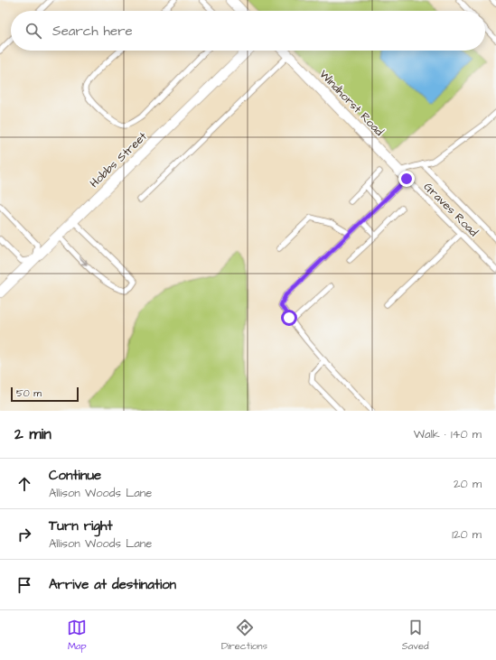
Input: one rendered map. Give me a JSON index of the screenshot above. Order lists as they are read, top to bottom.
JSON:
{
  "streets": {
    "street": ["Windhorst Road", "Hobbs Street"],
    "lane": ["Graves Road"]
  },
  "crossings": [
    ["Windhorst Road", "Graves Road"]
  ],
  "scale_bar": "50 m",
  "page": {
    "search": "Search here",
    "scale": "50 m",
    "heading": ["2 min", "Walk · 140 m"],
    "list": [
      ["Continue", "Allison Woods Lane", "20 m"],
      ["Turn right", "Allison Woods Lane", "120 m"],
      "Arrive at destination"
    ],
    "nav": ["Map", "Directions", "Saved"]
  }
}
